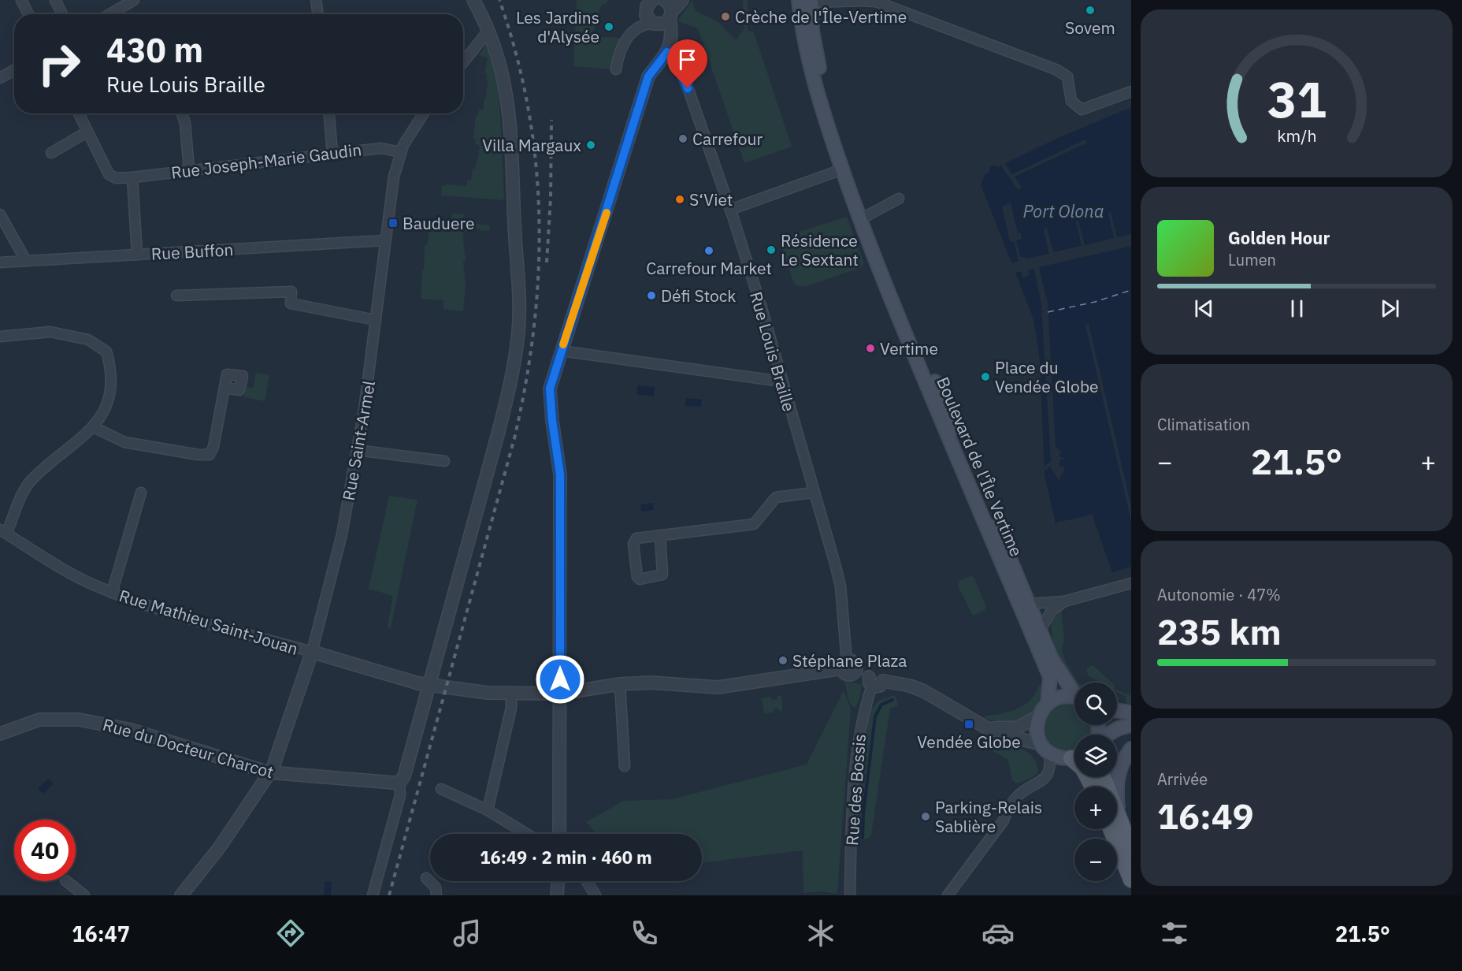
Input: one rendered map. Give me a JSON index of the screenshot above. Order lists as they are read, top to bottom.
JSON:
{
  "streets": {
    "main road": ["Boulevard de l'Île Vertime"],
    "street": [
      "Rue Joseph-Marie Gaudin",
      "Rue Buffon",
      "Rue Louis Braille",
      "Rue Saint-Armel",
      "Rue Mathieu Saint-Jouan",
      "Rue du Docteur Charcot",
      "Rue des Bossis"
    ]
  },
  "crossings": [
    ["Rue Joseph-Marie Gaudin", "Rue Saint-Armel"],
    ["Rue Buffon", "Rue Saint-Armel"],
    ["Rue Saint-Armel", "Rue Mathieu Saint-Jouan"],
    ["Rue Saint-Armel", "Rue du Docteur Charcot"]
  ],
  "water": ["Port Olona"],
  "places": {
    "other": [
      "Sovem",
      "Crèche de l'Île-Vertime",
      "Les Jardins d'Alysée",
      "Carrefour",
      "Villa Margaux",
      "S‘Viet",
      "Résidence Le Sextant",
      "Carrefour Market",
      "Défi Stock",
      "Vertime",
      "Place du Vendée Globe",
      "Stéphane Plaza",
      "Parking-Relais Sablière"
    ],
    "transit": ["Bauduere", "Vendée Globe"]
  },
  "page": {
    "turn": ["430 m", "Rue Louis Braille"],
    "song": ["Golden Hour", "Lumen"],
    "tile": [
      "Climatisation",
      ["Autonomie · 47%", "235 km"],
      ["Arrivée", "16:49"]
    ],
    "heat": ["−", "21.5°", "+"],
    "map_buttons": ["+", "−"],
    "limit": "40",
    "trip": "16:49 · 2 min · 460 m",
    "tabs": ["16:47", "21.5°"],
    "gauge": ["31", "km/h"]
  }
}
